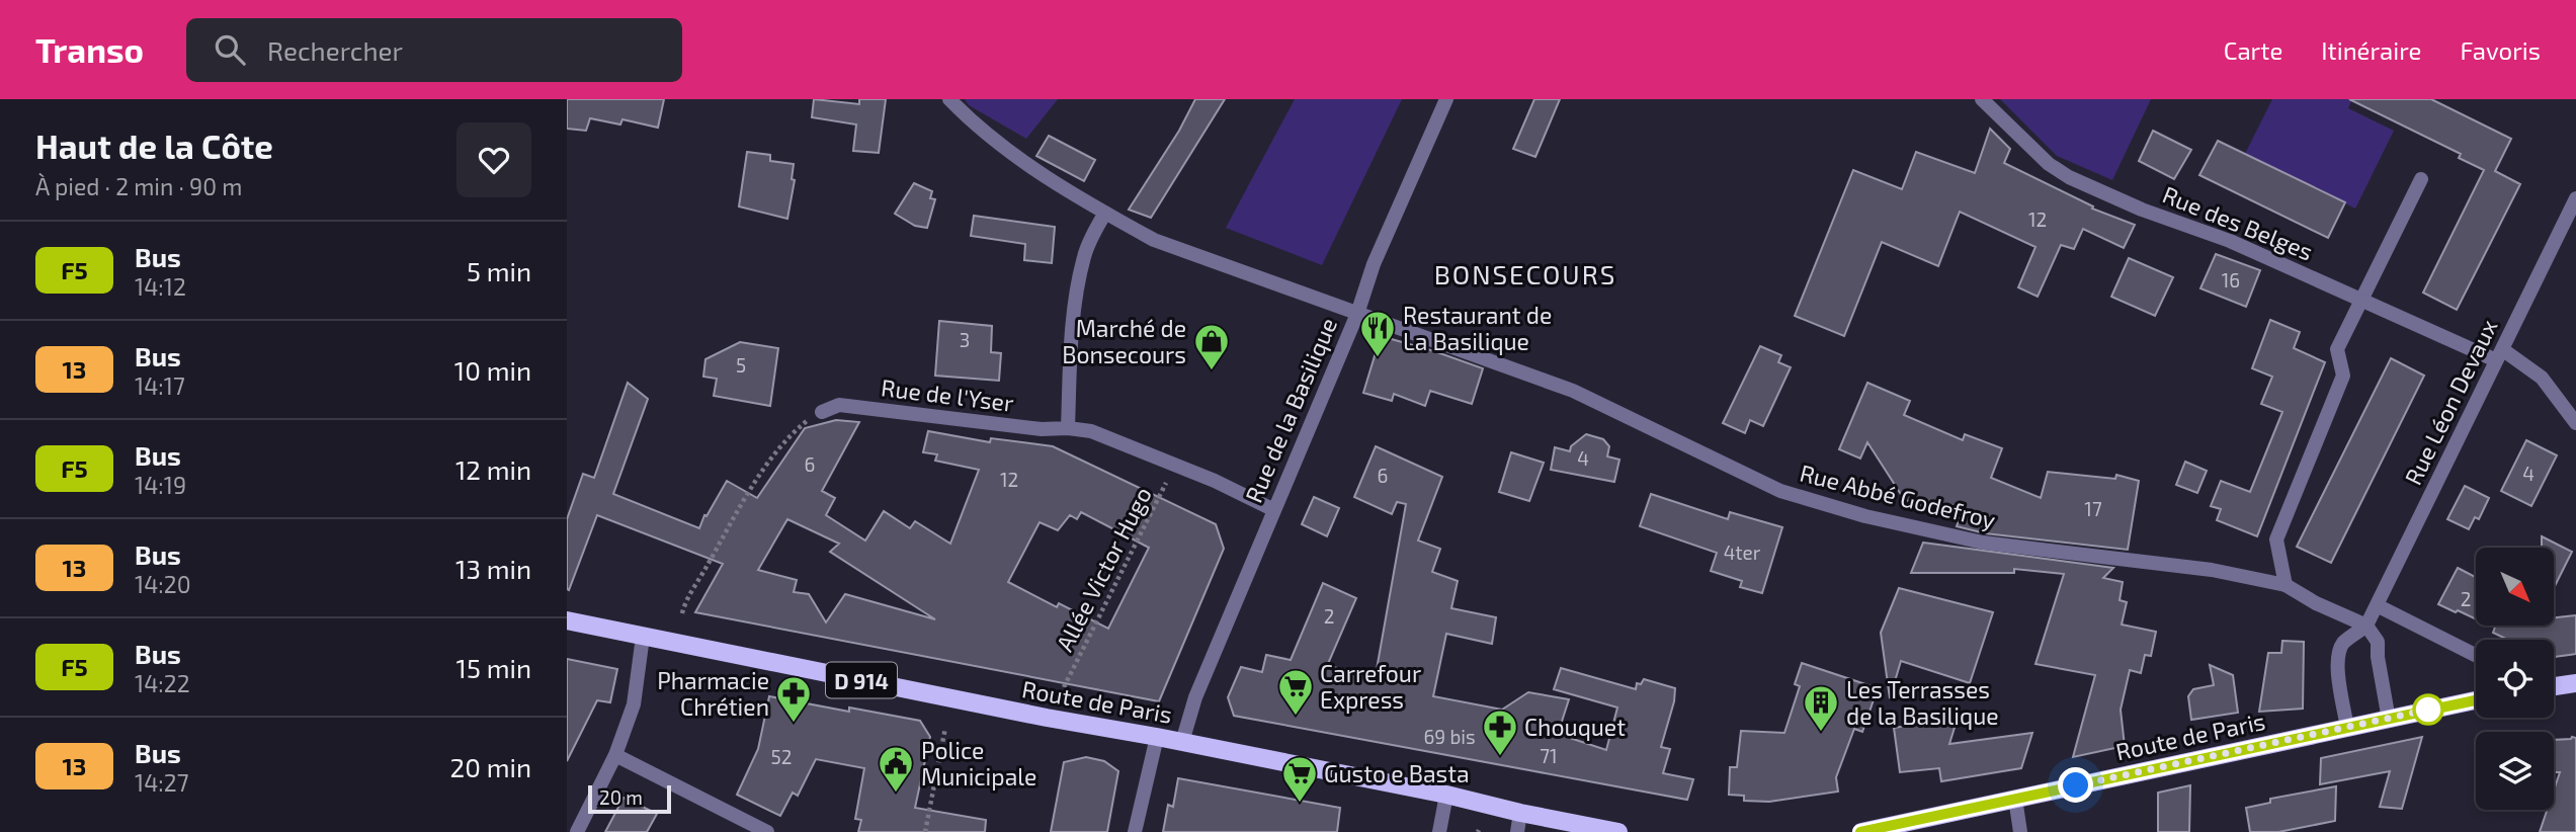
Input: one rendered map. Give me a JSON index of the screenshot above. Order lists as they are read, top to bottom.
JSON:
{
  "streets": {
    "main road": ["D 914", "Route de Paris"],
    "street": [
      "Rue des Belges",
      "Rue de l'Yser",
      "Rue Léon Devaux",
      "Rue de la Basilique",
      "Rue Abbé Godefroy"
    ],
    "path": ["Allée Victor Hugo"]
  },
  "crossings": [
    ["Rue des Belges", "Rue Léon Devaux"],
    ["Rue de l'Yser", "Rue de la Basilique"],
    ["Rue de l'Yser", "Allée Victor Hugo"],
    ["Rue Léon Devaux", "Rue Abbé Godefroy"],
    ["Rue Léon Devaux", "Route de Paris"],
    ["Rue de la Basilique", "Rue Abbé Godefroy"],
    ["Rue de la Basilique", "Route de Paris"]
  ],
  "districts": ["BONSECOURS"],
  "places": {
    "restaurant": ["Restaurant de La Basilique"],
    "shop": ["Marché de Bonsecours"],
    "supermarket": ["Carrefour Express", "Gusto e Basta"],
    "pharmacy": ["Pharmacie Chrétien", "Chouquet"],
    "building": ["Les Terrasses de la Basilique"],
    "public building": ["Police Municipale"]
  },
  "lines": ["bus line F5"],
  "house_numbers": [
    "12",
    "16",
    "3",
    "5",
    "4",
    "6",
    "4",
    "6",
    "12",
    "17",
    "4ter",
    "2",
    "2",
    "69 bis",
    "71",
    "52"
  ],
  "scale_bar": "20 m",
  "north": "bottom right",
  "page": {
    "header": "Transo",
    "search": "Rechercher",
    "nav": ["Carte", "Itinéraire", "Favoris"],
    "heading": ["Haut de la Côte", "À pied · 2 min · 90 m"],
    "list": [
      {
        "mark": "F5",
        "name": "Bus",
        "note": "14:12",
        "value": "5 min"
      },
      {
        "mark": "13",
        "name": "Bus",
        "note": "14:17",
        "value": "10 min"
      },
      {
        "mark": "F5",
        "name": "Bus",
        "note": "14:19",
        "value": "12 min"
      },
      {
        "mark": "13",
        "name": "Bus",
        "note": "14:20",
        "value": "13 min"
      },
      {
        "mark": "F5",
        "name": "Bus",
        "note": "14:22",
        "value": "15 min"
      },
      {
        "mark": "13",
        "name": "Bus",
        "note": "14:27",
        "value": "20 min"
      }
    ],
    "scale": "20 m"
  }
}
